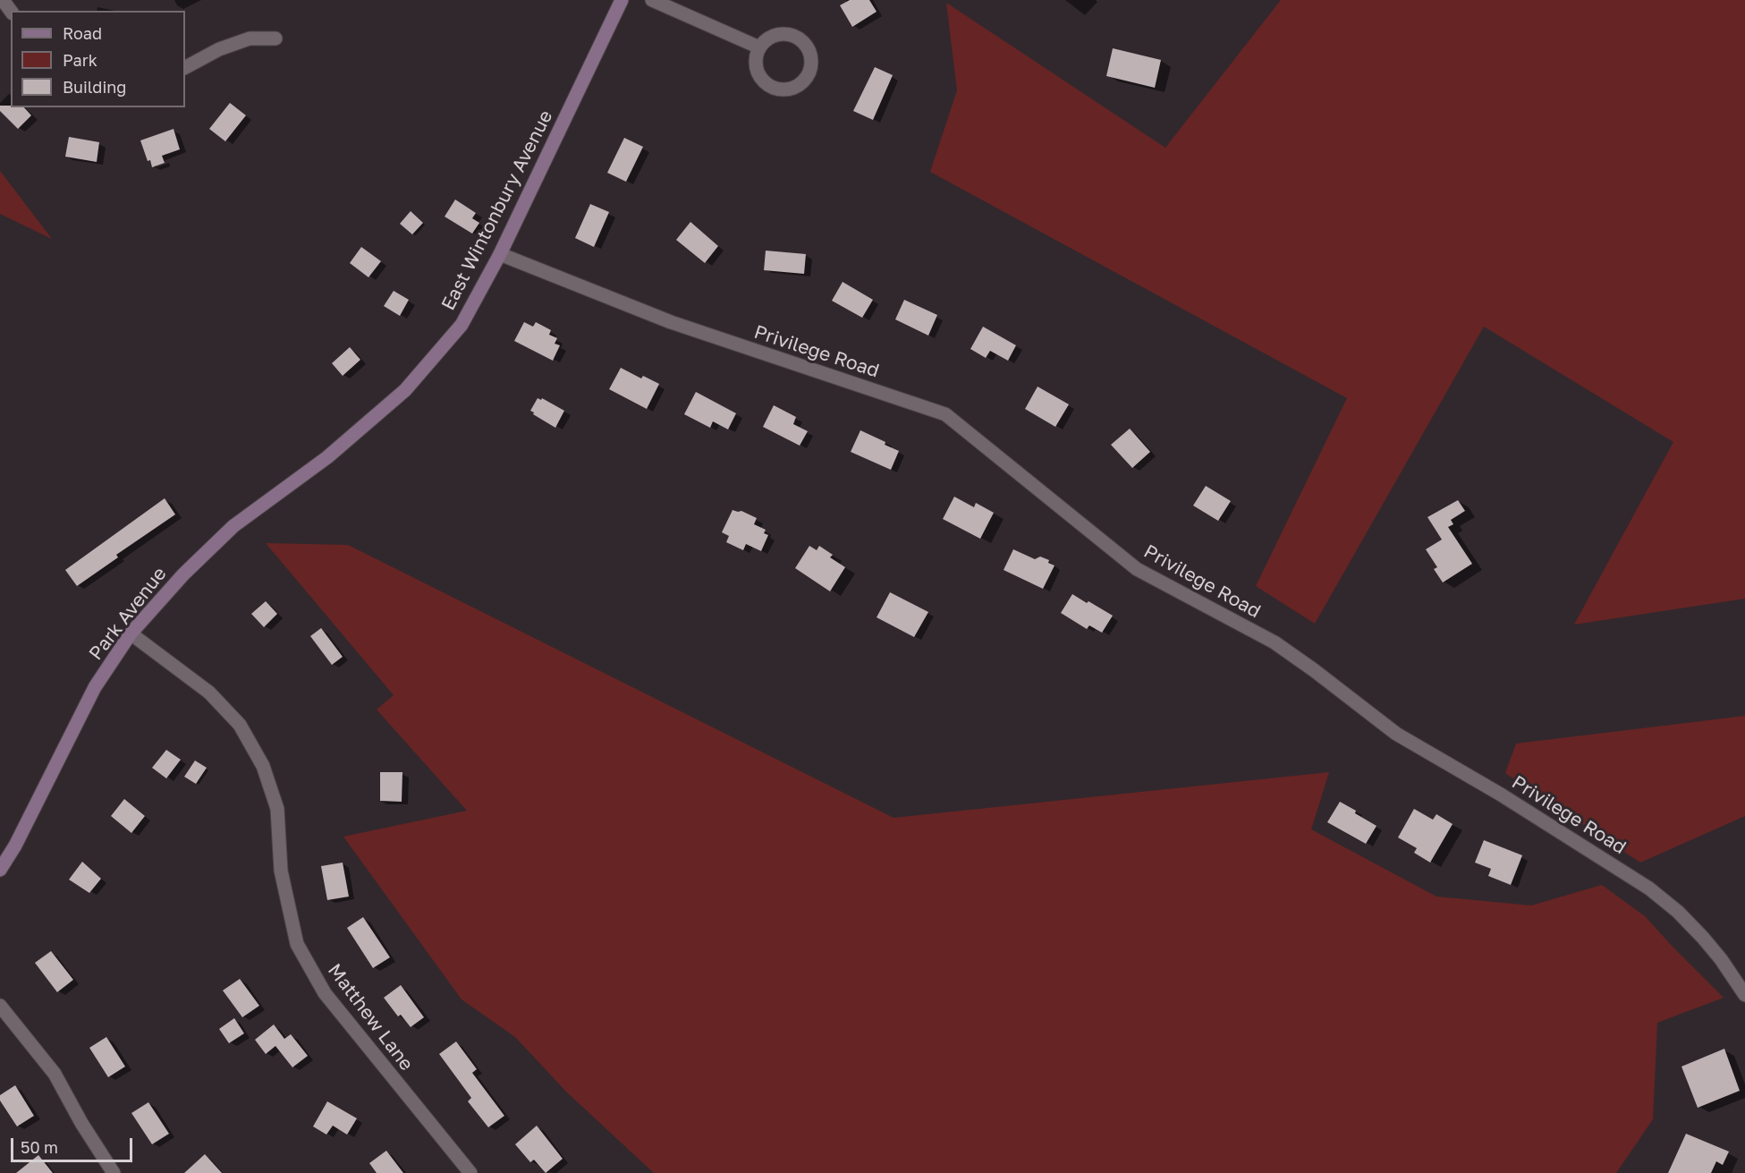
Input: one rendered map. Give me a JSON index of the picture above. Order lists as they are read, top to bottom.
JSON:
{
  "streets": {
    "main road": ["East Wintonbury Avenue", "Park Avenue"],
    "street": ["Privilege Road", "Matthew Lane"]
  },
  "crossings": [
    ["East Wintonbury Avenue", "Privilege Road"],
    ["East Wintonbury Avenue", "Park Avenue"],
    ["Park Avenue", "Matthew Lane"]
  ],
  "legend": ["Road", "Park", "Building"],
  "scale_bar": "50 m"
}
